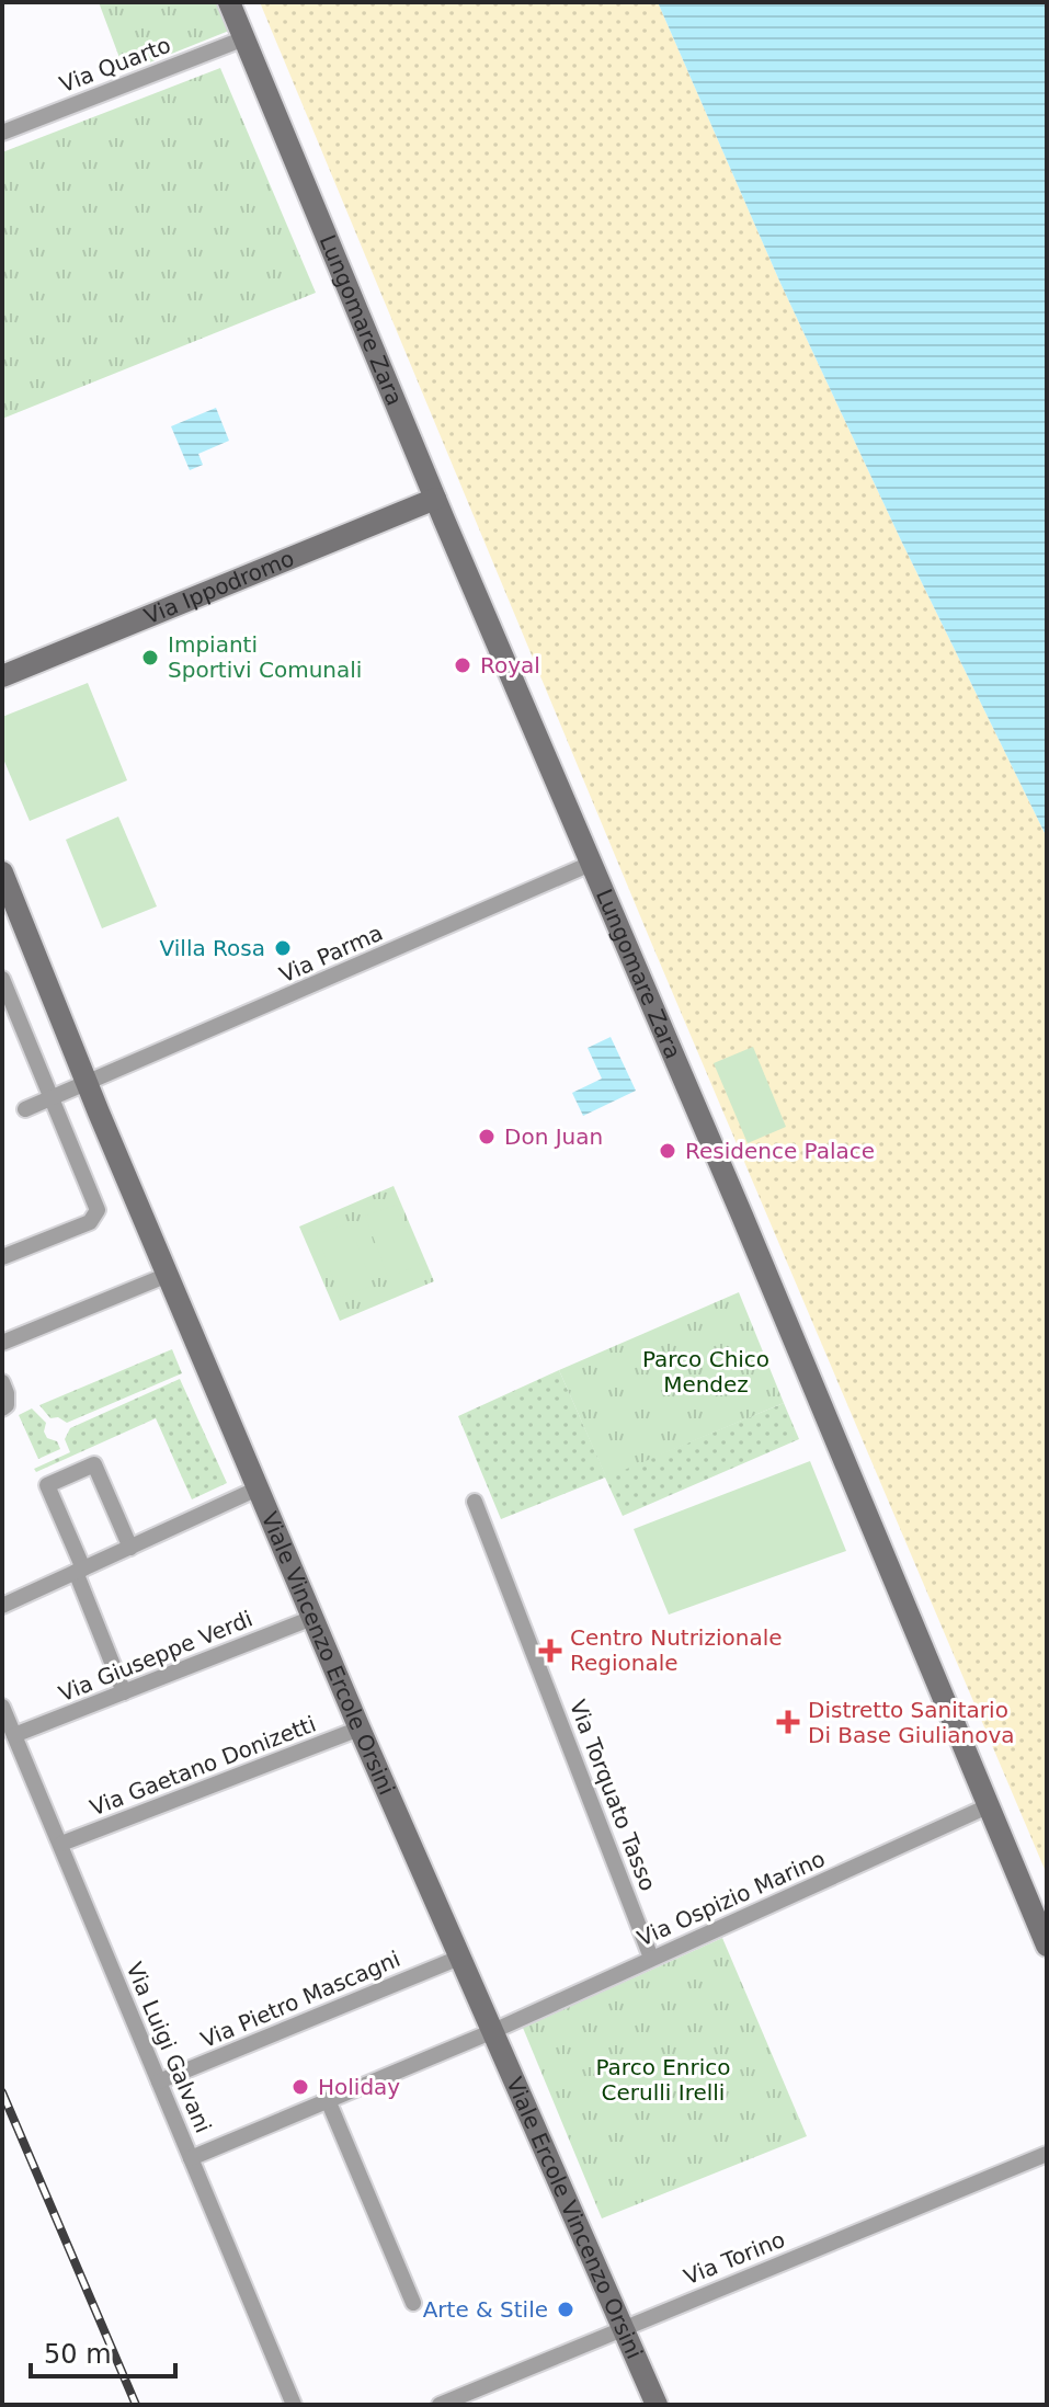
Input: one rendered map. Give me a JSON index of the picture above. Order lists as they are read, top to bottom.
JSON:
{
  "streets": {
    "street": [
      "Via Quarto",
      "Lungomare Zara",
      "Via Ippodromo",
      "Via Parma",
      "Viale Vincenzo Ercole Orsini",
      "Via Giuseppe Verdi",
      "Via Gaetano Donizetti",
      "Via Torquato Tasso",
      "Via Ospizio Marino",
      "Via Pietro Mascagni",
      "Via Luigi Galvani",
      "Viale Ercole Vincenzo Orsini",
      "Via Torino"
    ]
  },
  "crossings": [
    ["Via Quarto", "Lungomare Zara"],
    ["Lungomare Zara", "Via Ippodromo"],
    ["Lungomare Zara", "Via Parma"],
    ["Lungomare Zara", "Via Ospizio Marino"],
    ["Via Parma", "Viale Vincenzo Ercole Orsini"],
    ["Viale Vincenzo Ercole Orsini", "Via Giuseppe Verdi"],
    ["Viale Vincenzo Ercole Orsini", "Via Gaetano Donizetti"],
    ["Viale Vincenzo Ercole Orsini", "Via Ospizio Marino"],
    ["Viale Vincenzo Ercole Orsini", "Via Pietro Mascagni"],
    ["Viale Vincenzo Ercole Orsini", "Viale Ercole Vincenzo Orsini"],
    ["Via Giuseppe Verdi", "Via Luigi Galvani"],
    ["Via Gaetano Donizetti", "Via Luigi Galvani"],
    ["Via Torquato Tasso", "Via Ospizio Marino"],
    ["Via Ospizio Marino", "Via Luigi Galvani"],
    ["Via Ospizio Marino", "Viale Ercole Vincenzo Orsini"],
    ["Via Pietro Mascagni", "Via Luigi Galvani"],
    ["Viale Ercole Vincenzo Orsini", "Via Torino"]
  ],
  "parks": ["Parco Chico Mendez", "Parco Enrico Cerulli Irelli"],
  "places": {
    "other": [
      "Impianti Sportivi Comunali",
      "Royal",
      "Villa Rosa",
      "Don Juan",
      "Residence Palace",
      "Holiday",
      "Arte & Stile"
    ],
    "health": ["Centro Nutrizionale Regionale", "Distretto Sanitario Di Base Giulianova"]
  },
  "scale_bar": "50 m"
}
